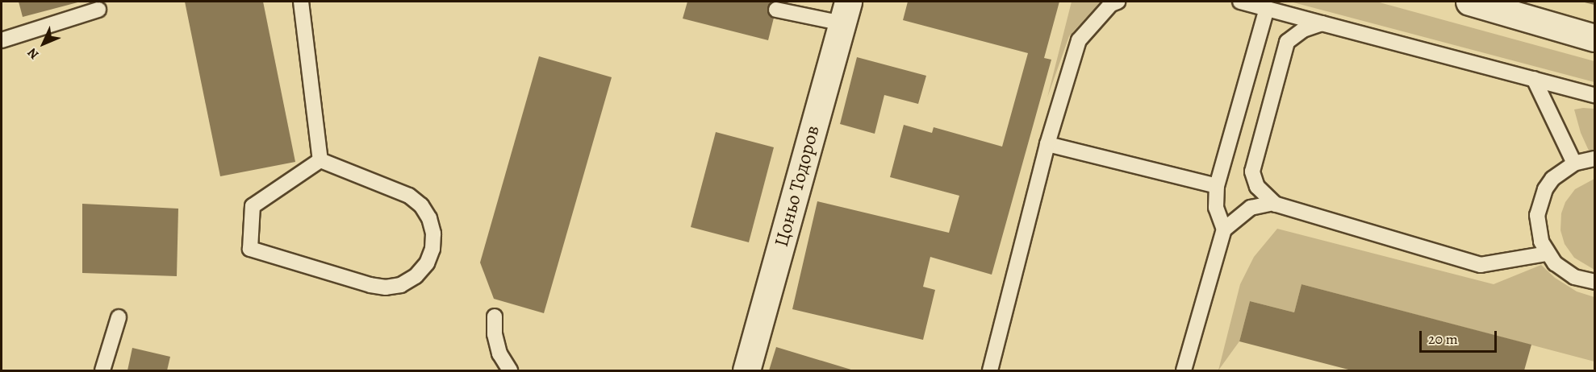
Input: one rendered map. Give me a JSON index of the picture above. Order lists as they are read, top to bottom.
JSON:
{
  "streets": {
    "street": ["Цоньо Тодоров"]
  },
  "scale_bar": "20 m",
  "north": "bottom left"
}
